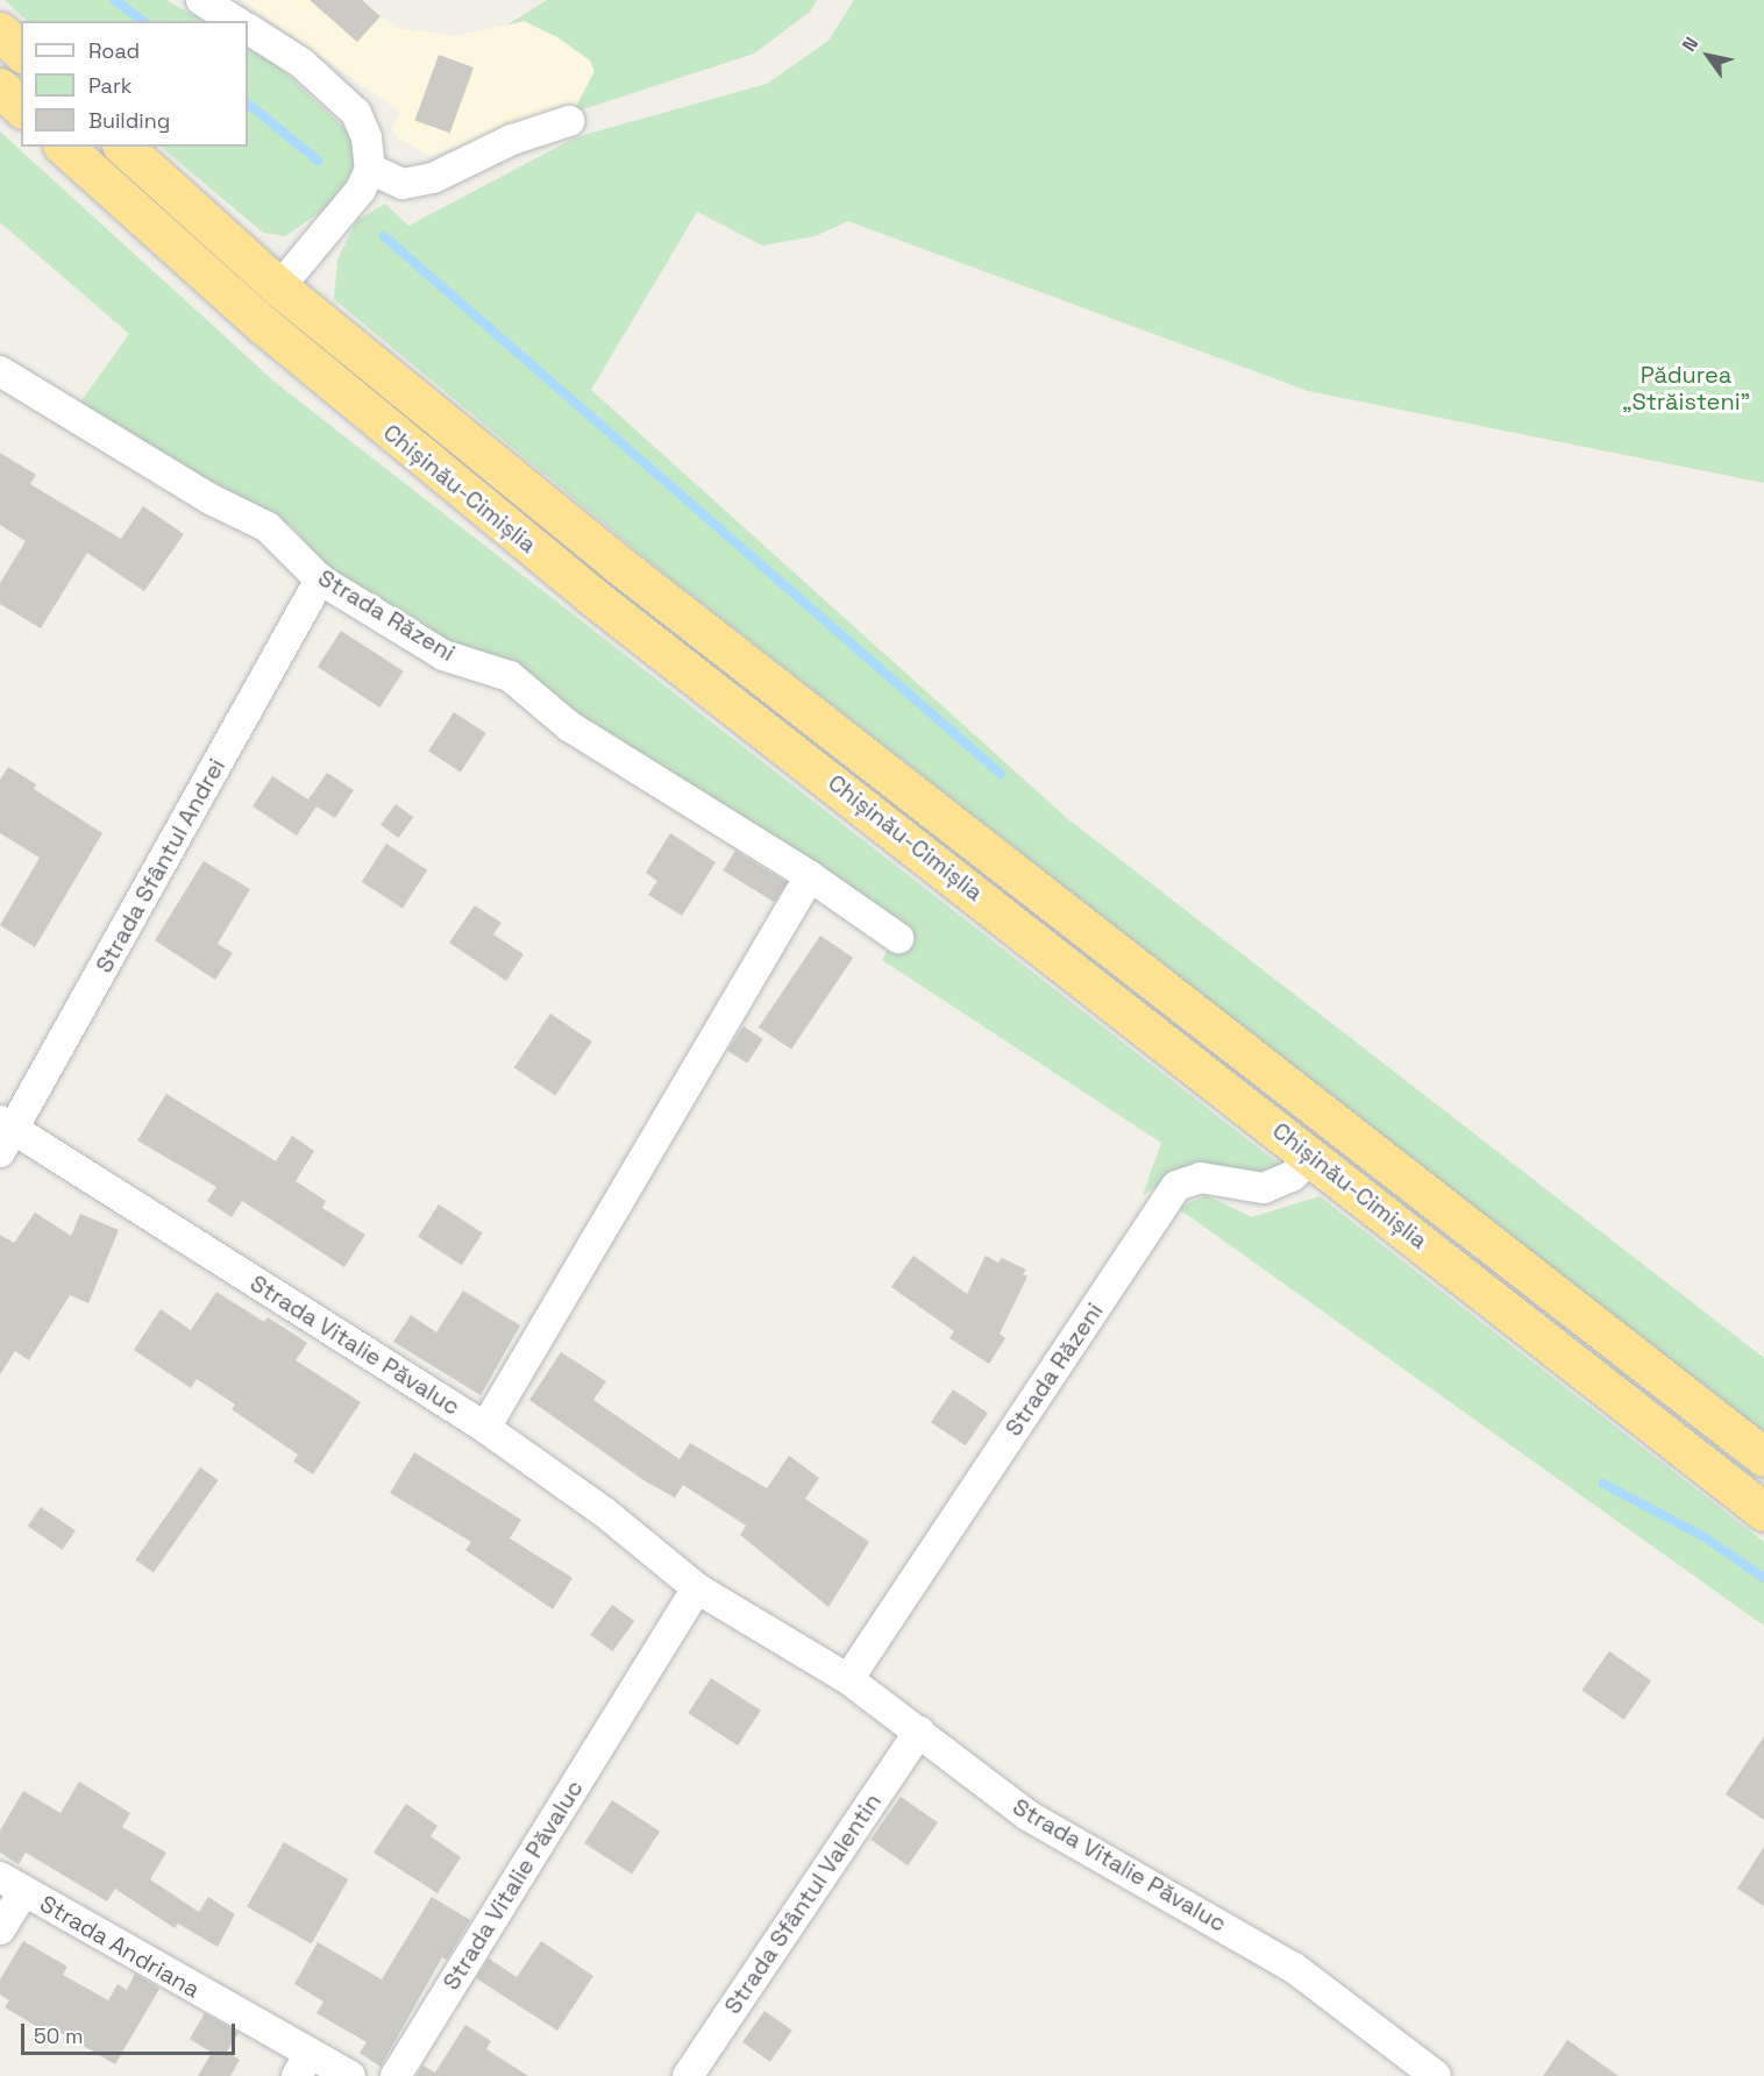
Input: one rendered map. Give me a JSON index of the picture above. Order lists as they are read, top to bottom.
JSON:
{
  "streets": {
    "highway": ["Chișinău-Cimișlia"],
    "street": [
      "Strada Răzeni",
      "Strada Sfântul Andrei",
      "Strada Vitalie Păvaluc",
      "Strada Sfântul Valentin",
      "Strada Andriana"
    ]
  },
  "crossings": [
    ["Chișinău-Cimișlia", "Strada Răzeni"],
    ["Strada Răzeni", "Strada Sfântul Andrei"],
    ["Strada Răzeni", "Strada Vitalie Păvaluc"],
    ["Strada Sfântul Andrei", "Strada Vitalie Păvaluc"],
    ["Strada Vitalie Păvaluc", "Strada Sfântul Valentin"]
  ],
  "parks": ["Pădurea „Străisteni”"],
  "legend": ["Road", "Park", "Building"],
  "scale_bar": "50 m",
  "north": "top left"
}
